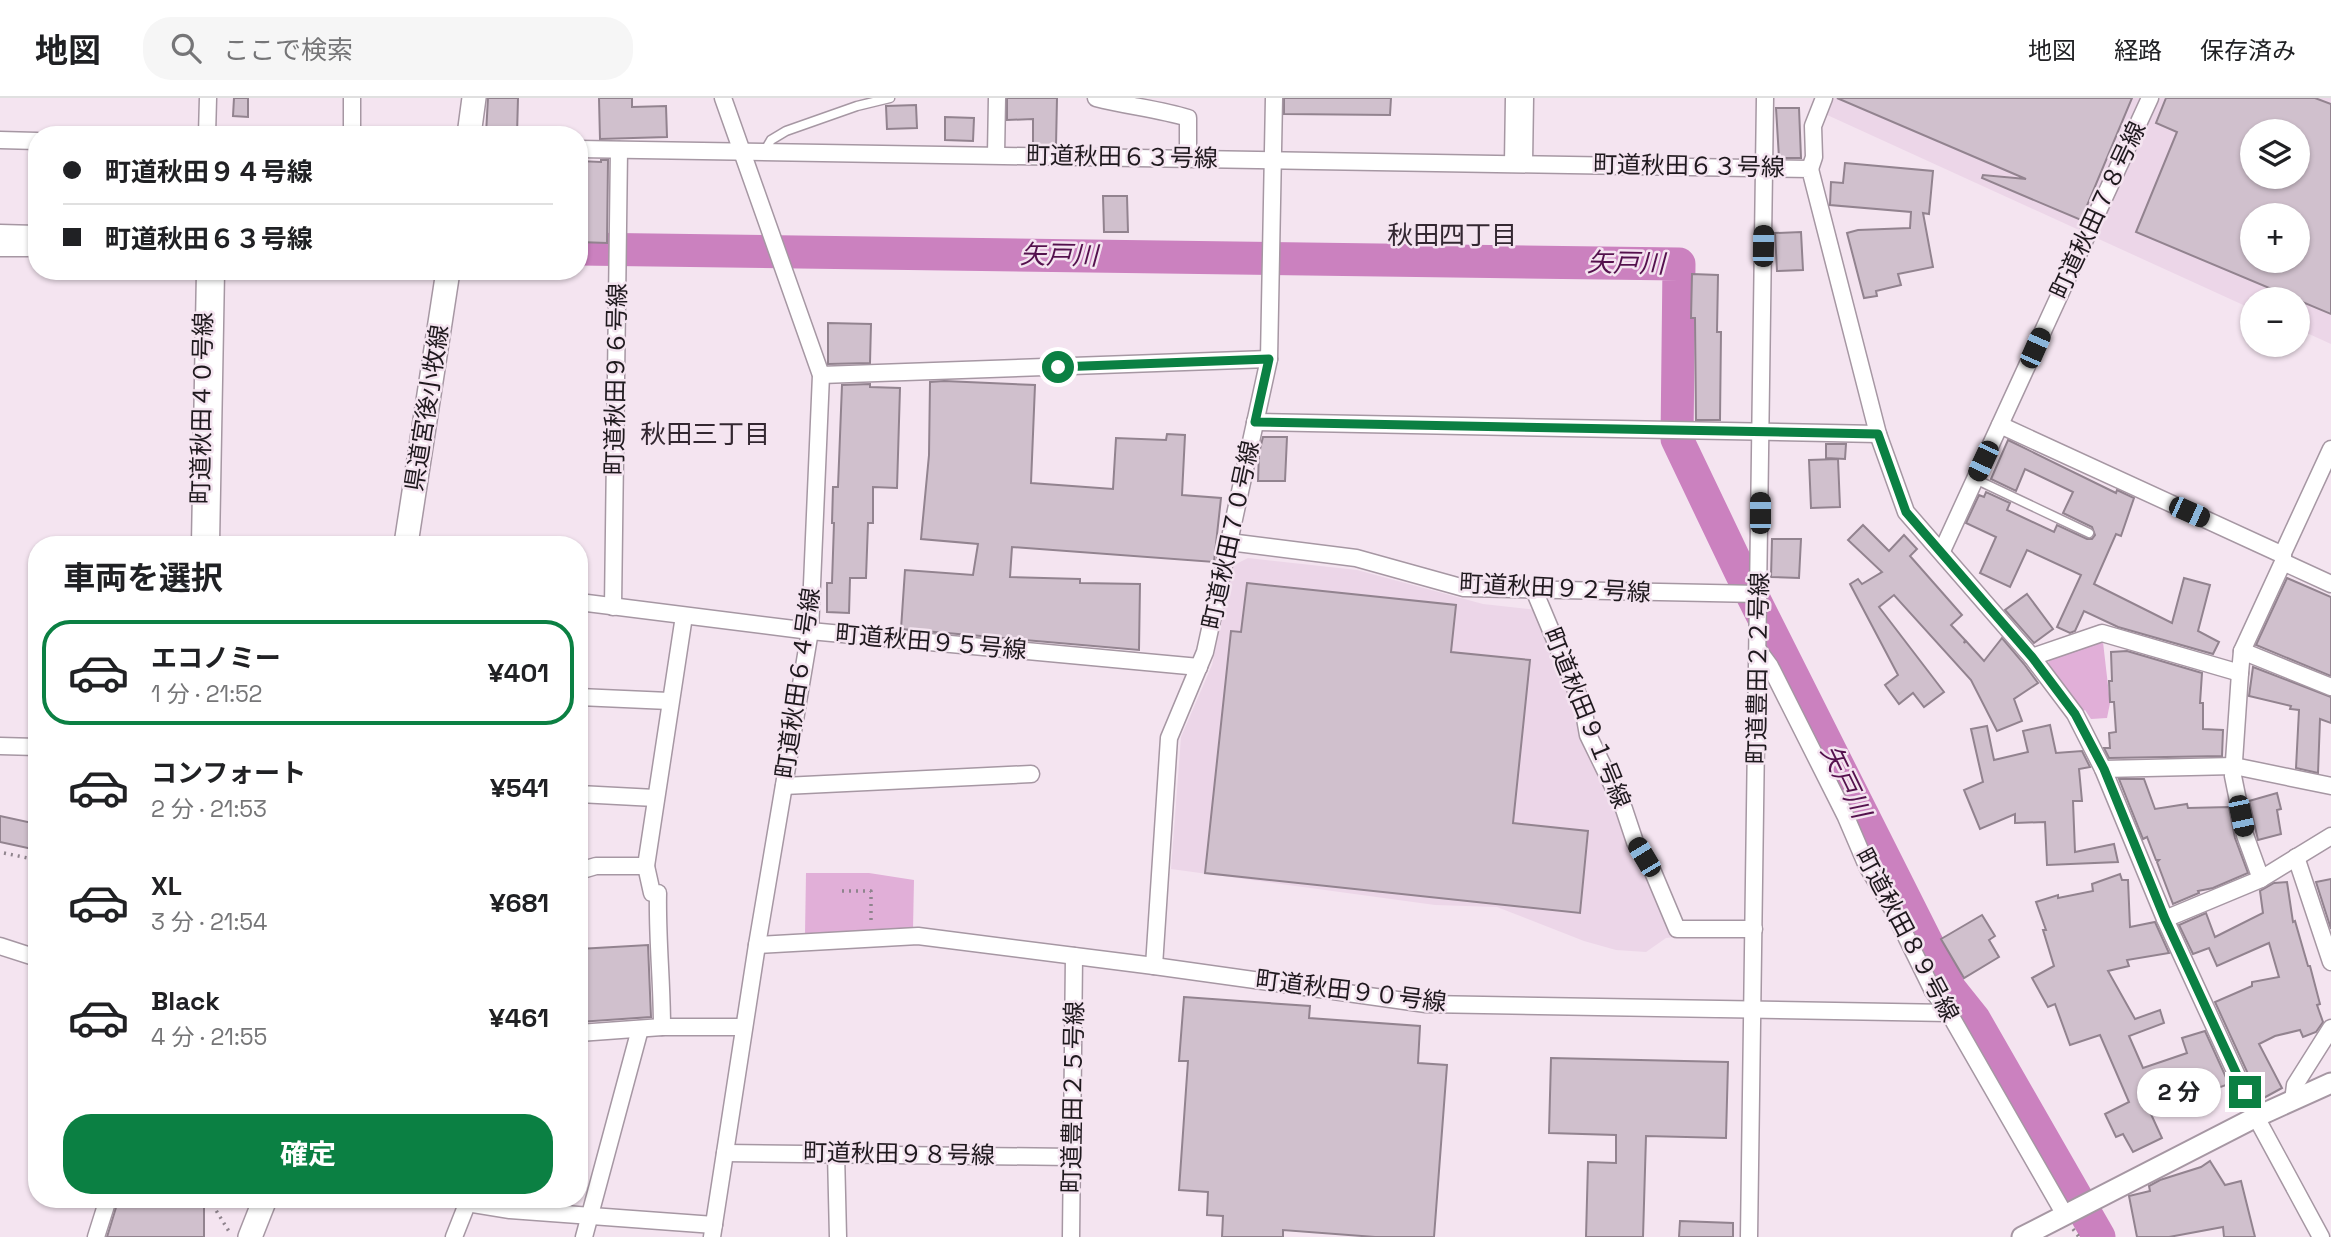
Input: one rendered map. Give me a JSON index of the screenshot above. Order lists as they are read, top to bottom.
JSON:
{
  "streets": {
    "main road": ["県道宮後小牧線"],
    "street": [
      "町道秋田６３号線",
      "町道秋田７８号線",
      "町道秋田９６号線",
      "町道秋田４０号線",
      "町道秋田７０号線",
      "町道秋田９２号線",
      "町道秋田９５号線",
      "町道豊田２２号線",
      "町道秋田６４号線",
      "町道秋田９１号線",
      "町道秋田８９号線",
      "町道秋田９０号線",
      "町道豊田２５号線",
      "町道秋田９８号線"
    ]
  },
  "crossings": [
    ["町道秋田６３号線", "町道秋田７８号線"],
    ["町道秋田６３号線", "町道秋田９６号線"],
    ["町道秋田６３号線", "町道秋田７０号線"],
    ["町道秋田６３号線", "町道豊田２２号線"],
    ["町道秋田６３号線", "町道秋田６４号線"],
    ["町道秋田９６号線", "町道秋田９５号線"],
    ["町道秋田７０号線", "町道秋田９２号線"],
    ["町道秋田７０号線", "町道秋田９５号線"],
    ["町道秋田７０号線", "町道秋田９０号線"],
    ["町道秋田９２号線", "町道豊田２２号線"],
    ["町道秋田９２号線", "町道秋田９１号線"],
    ["町道秋田９５号線", "町道秋田６４号線"],
    ["町道豊田２２号線", "町道秋田９１号線"],
    ["町道豊田２２号線", "町道秋田８９号線"],
    ["町道豊田２２号線", "町道秋田９０号線"],
    ["町道秋田６４号線", "町道秋田９０号線"],
    ["町道秋田６４号線", "町道秋田９８号線"],
    ["町道秋田８９号線", "町道秋田９０号線"],
    ["町道秋田９０号線", "町道豊田２５号線"],
    ["町道豊田２５号線", "町道秋田９８号線"]
  ],
  "districts": ["秋田四丁目", "秋田三丁目"],
  "water": ["矢戸川"],
  "page": {
    "header": "地図",
    "search": "ここで検索",
    "nav": ["地図", "経路", "保存済み"],
    "map_buttons": ["+", "−"],
    "banner": ["町道秋田９４号線", "町道秋田６３号線"],
    "heading": "車両を選択",
    "list": [
      {
        "name": "エコノミー",
        "note": "1 分 · 21:52",
        "value": "¥401"
      },
      {
        "name": "コンフォート",
        "note": "2 分 · 21:53",
        "value": "¥541"
      },
      {
        "name": "XL",
        "note": "3 分 · 21:54",
        "value": "¥681"
      },
      {
        "name": "Black",
        "note": "4 分 · 21:55",
        "value": "¥461"
      }
    ],
    "bubble": "2 分",
    "buttons": "確定"
  }
}
